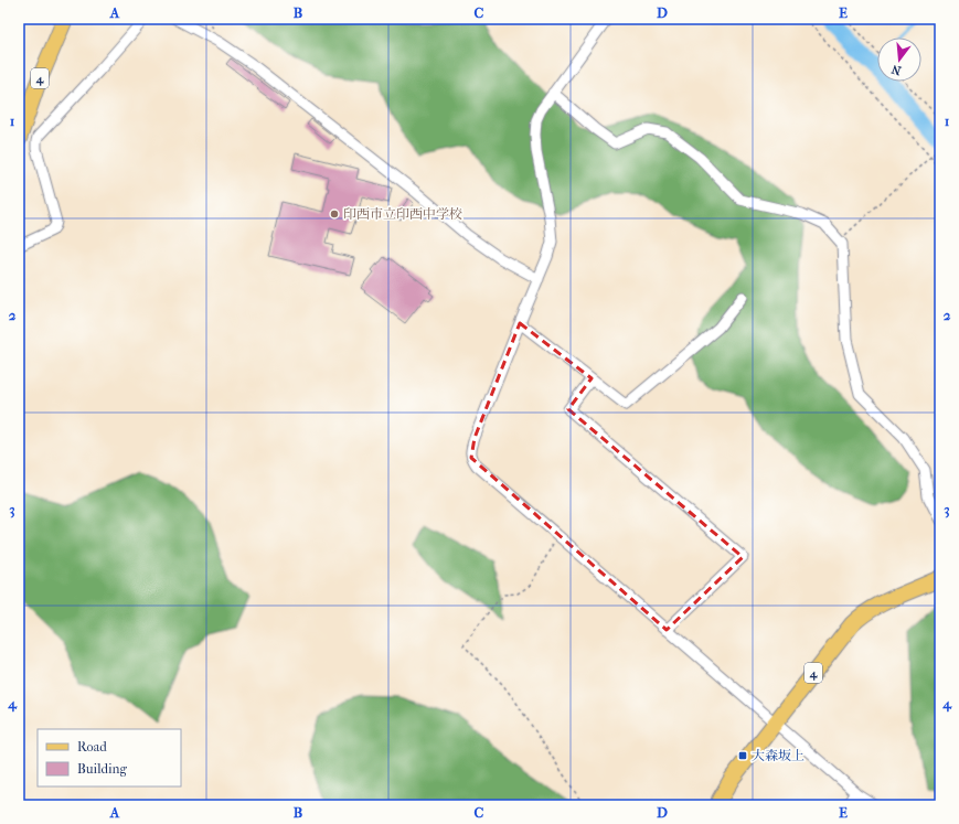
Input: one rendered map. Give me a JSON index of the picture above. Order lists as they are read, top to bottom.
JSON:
{
  "streets": {
    "main road": ["4"]
  },
  "places": {
    "other": ["印西市立印西中学校"],
    "transit": ["大森坂上"]
  },
  "legend": ["Road", "Building"],
  "north": "bottom",
  "grid": {
    "columns": [
      "A",
      "B",
      "C",
      "D",
      "E"
    ],
    "rows": [
      "1",
      "2",
      "3",
      "4"
    ]
  }
}
